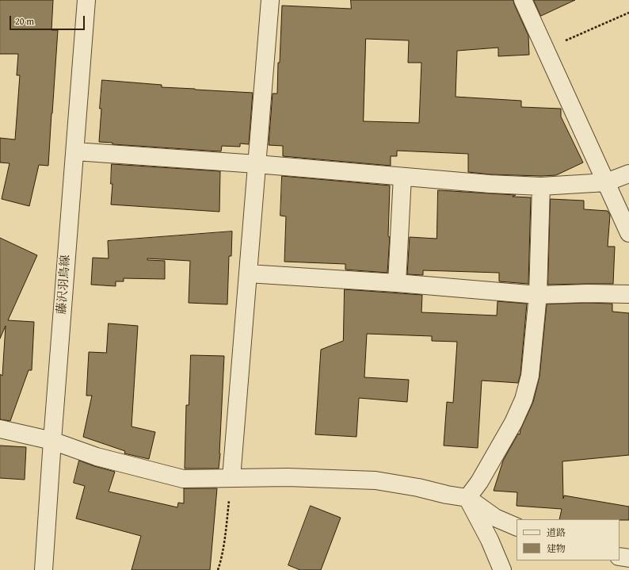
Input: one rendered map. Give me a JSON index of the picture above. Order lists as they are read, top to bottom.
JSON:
{
  "streets": {
    "street": ["藤沢羽鳥線"]
  },
  "legend": ["道路", "建物"],
  "scale_bar": "20 m"
}
